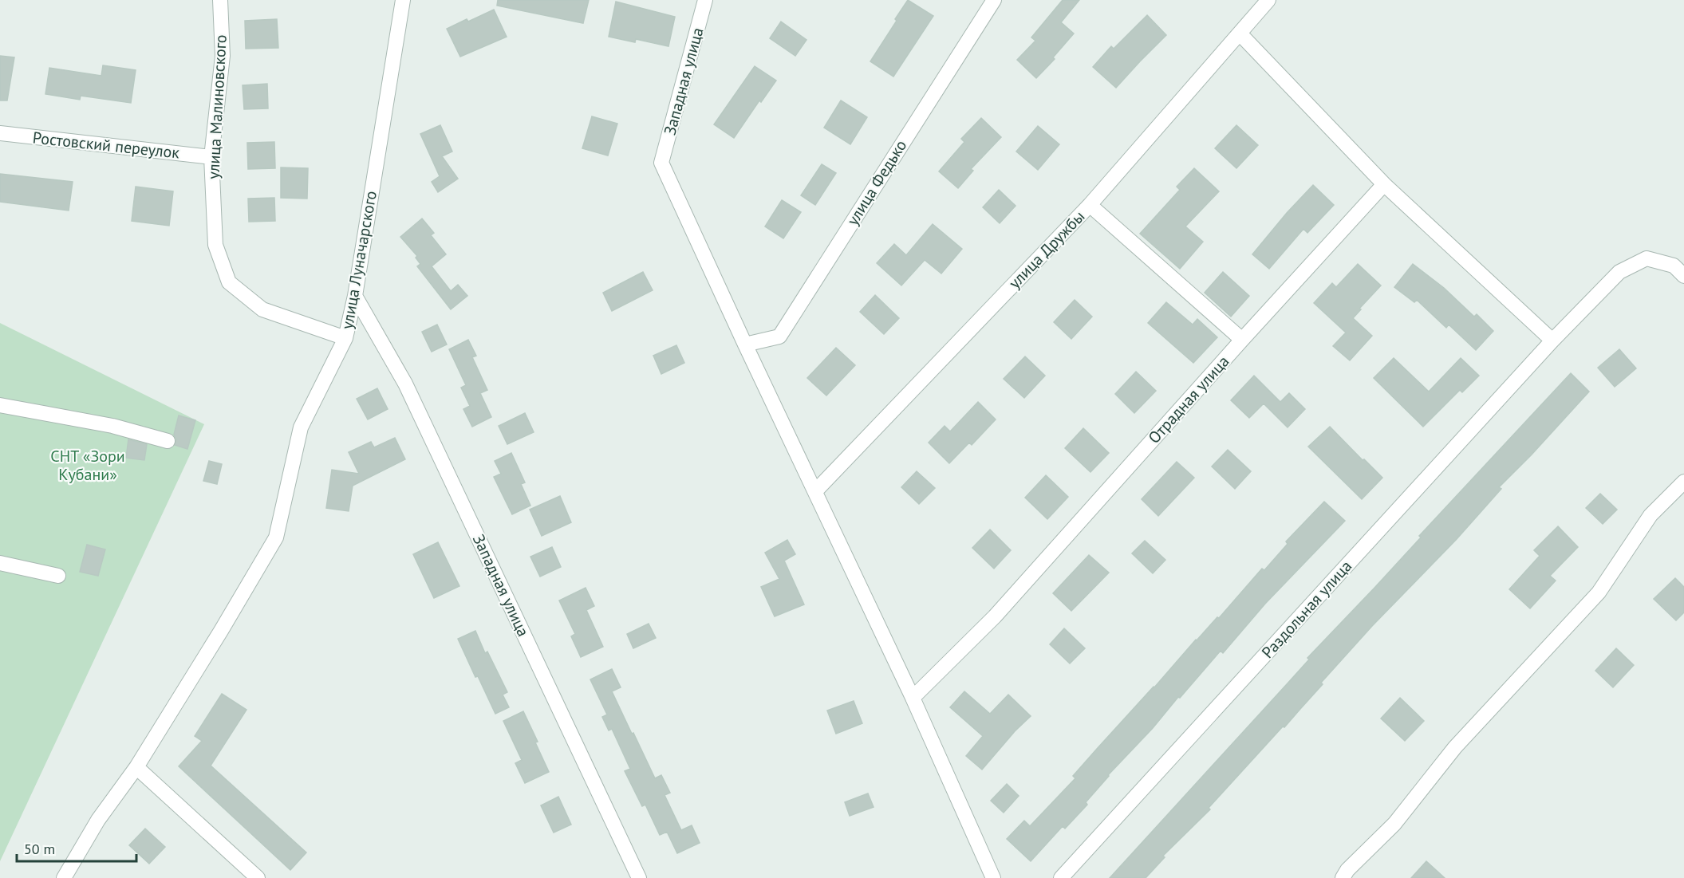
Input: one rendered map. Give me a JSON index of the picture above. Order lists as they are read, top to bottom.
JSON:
{
  "streets": {
    "street": [
      "Западная улица",
      "улица Малиновского",
      "Ростовский переулок",
      "улица Федько",
      "улица Дружбы",
      "улица Луначарского",
      "Отрадная улица",
      "Раздольная улица"
    ]
  },
  "crossings": [
    ["Западная улица", "улица Федько"],
    ["Западная улица", "улица Луначарского"],
    ["улица Малиновского", "Ростовский переулок"],
    ["улица Малиновского", "улица Луначарского"]
  ],
  "parks": ["СНТ «Зори Кубани»"],
  "scale_bar": "50 m"
}
